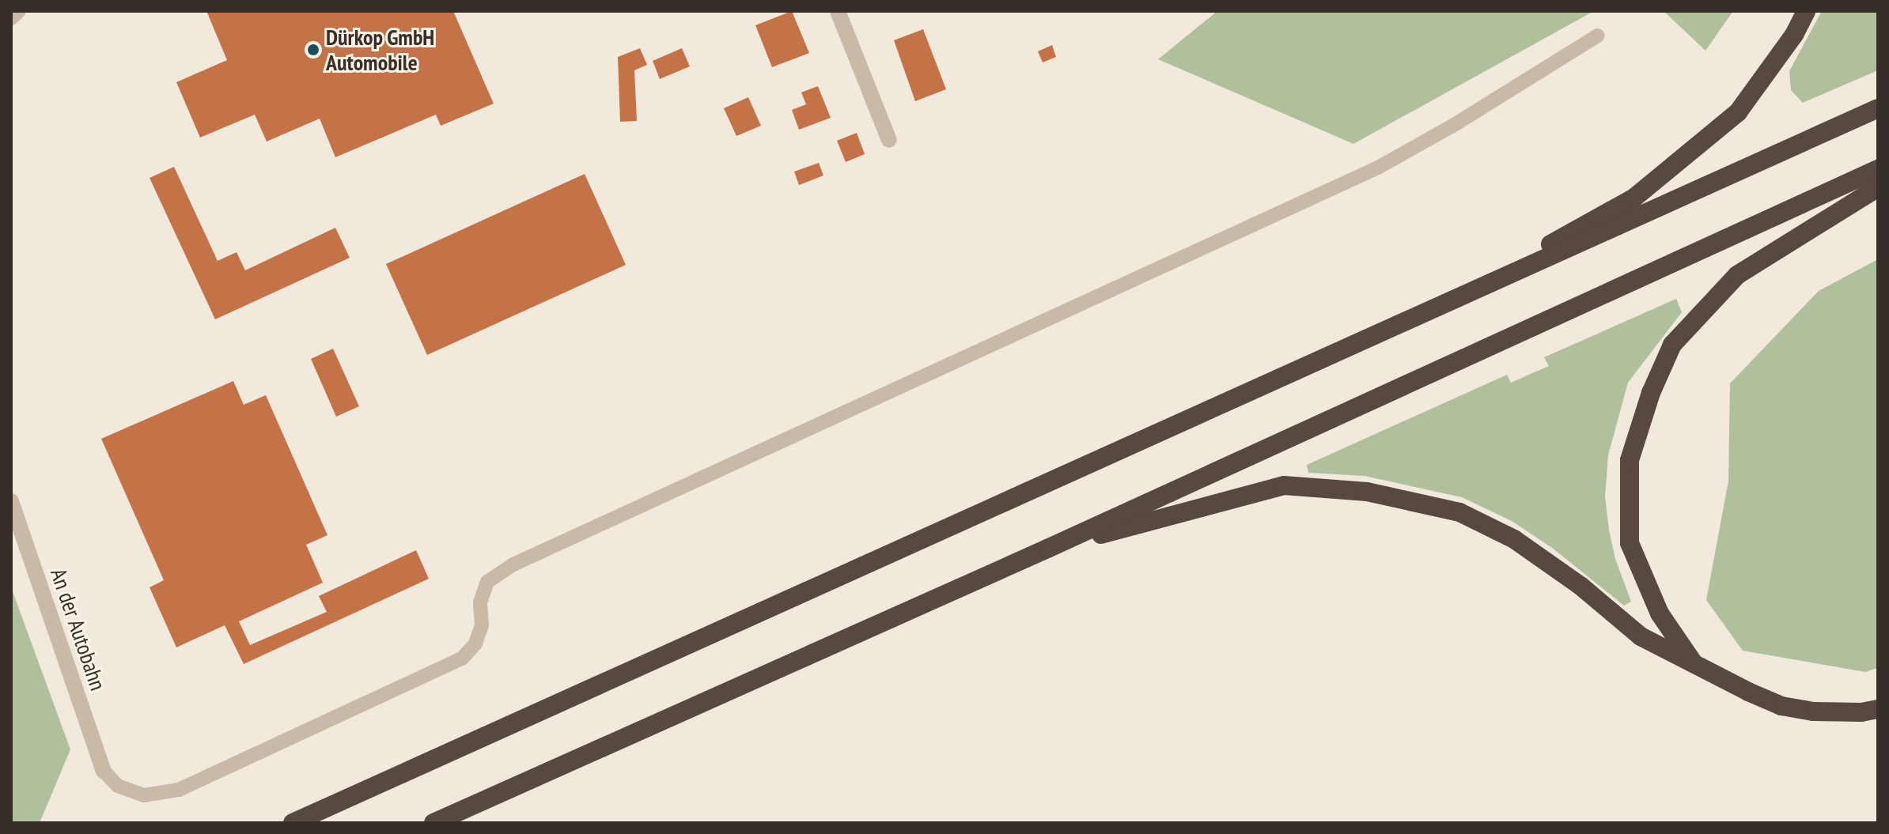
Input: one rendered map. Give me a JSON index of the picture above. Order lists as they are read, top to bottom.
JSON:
{
  "streets": {
    "street": ["An der Autobahn"]
  },
  "places": ["Dürkop GmbH Automobile"]
}
